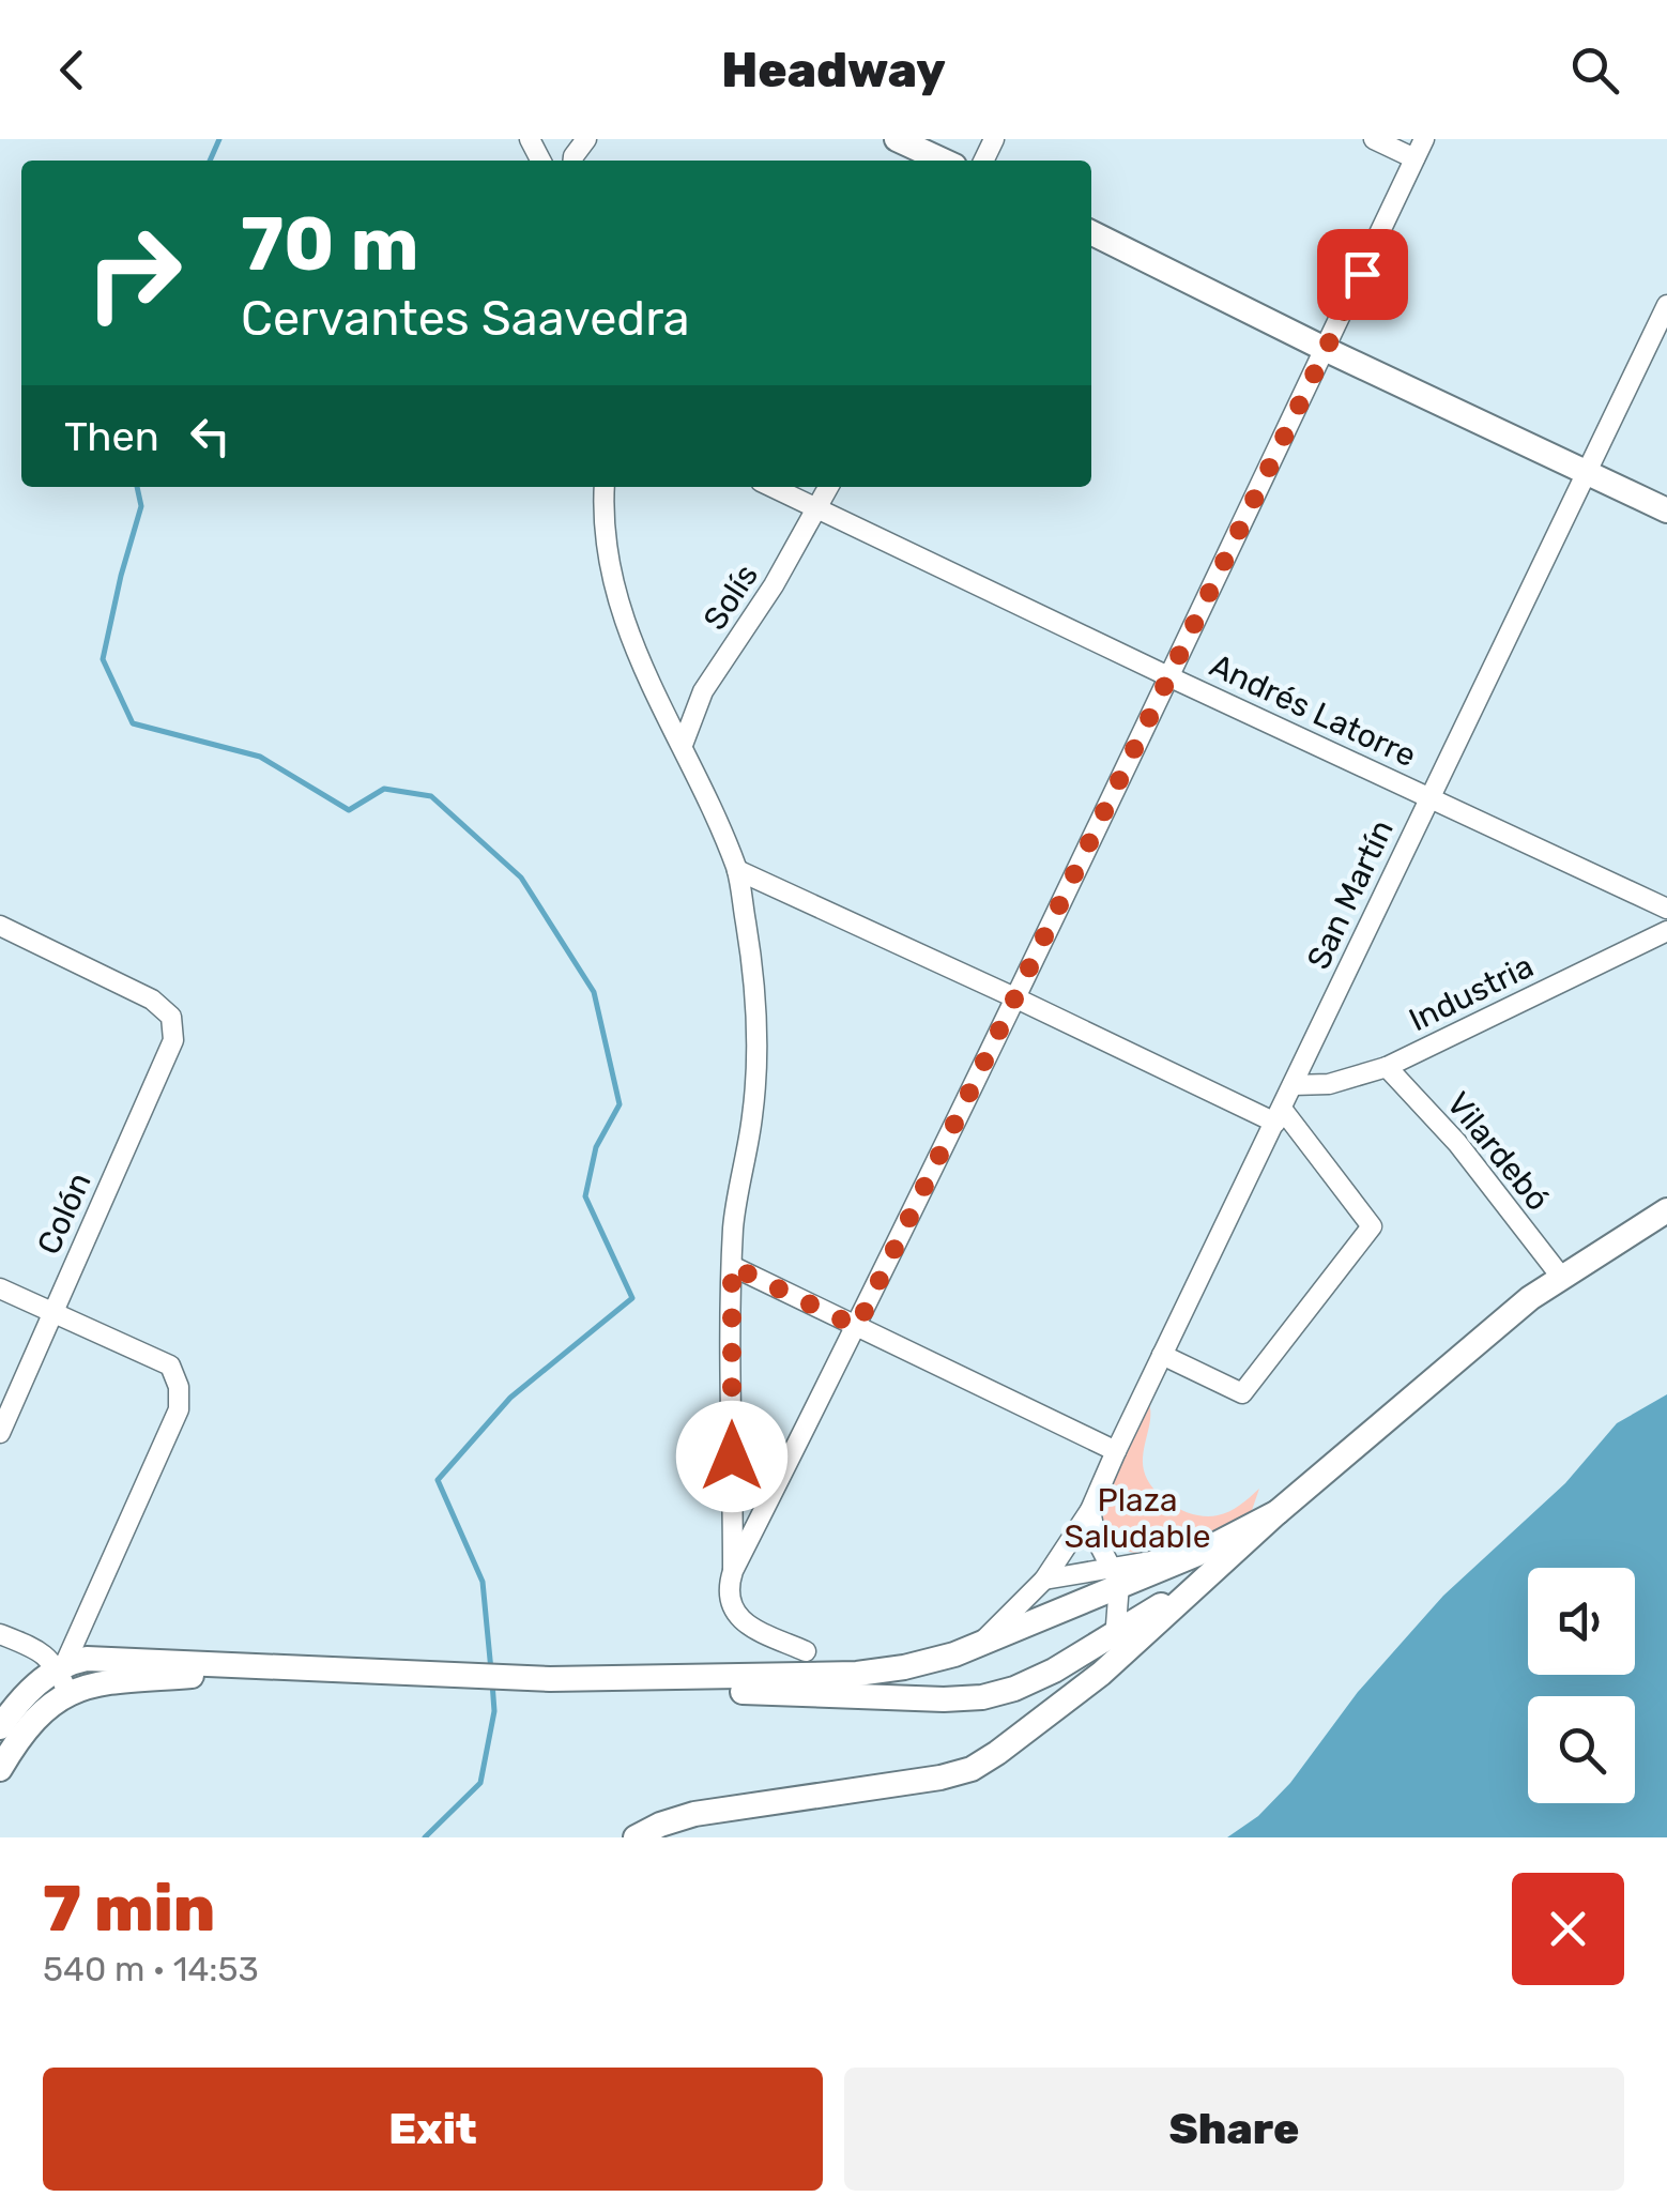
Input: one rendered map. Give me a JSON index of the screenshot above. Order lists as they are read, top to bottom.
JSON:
{
  "streets": {
    "street": [
      "Solís",
      "Andrés Latorre",
      "San Martín",
      "Industria",
      "Vilardebó",
      "Colón"
    ]
  },
  "crossings": [
    ["Solís", "Andrés Latorre"],
    ["Andrés Latorre", "San Martín"],
    ["San Martín", "Industria"],
    ["Industria", "Vilardebó"]
  ],
  "parks": ["Plaza Saludable"],
  "page": {
    "header": "Headway",
    "turn": ["70 m", "Cervantes Saavedra"],
    "then": "Then",
    "heading": ["7 min", "540 m · 14:53"],
    "buttons": ["Exit", "Share"]
  }
}
